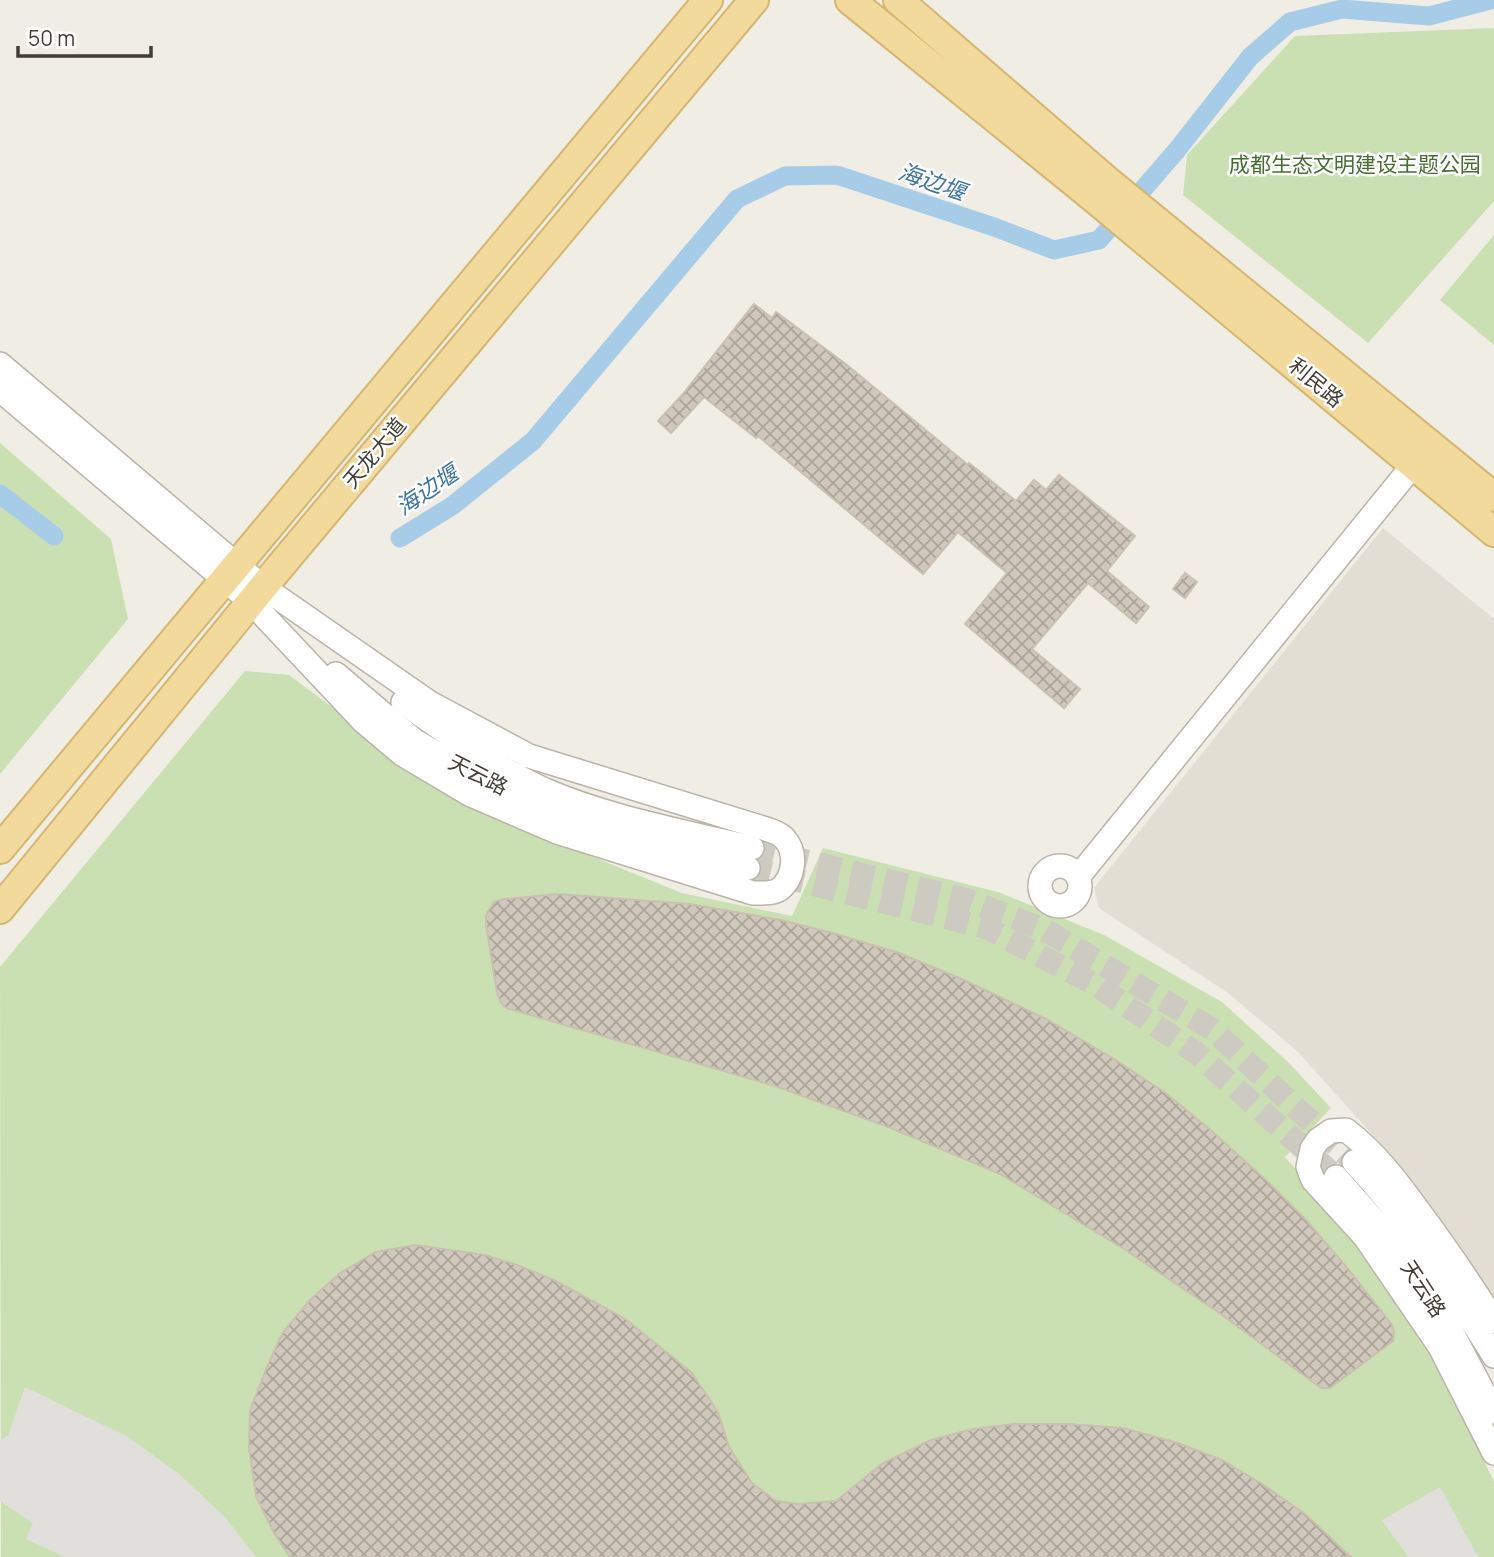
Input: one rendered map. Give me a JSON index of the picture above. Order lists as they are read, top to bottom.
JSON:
{
  "streets": {
    "main road": ["利民路", "天龙大道"],
    "street": ["天云路"]
  },
  "crossings": [
    ["天龙大道", "天云路"]
  ],
  "water": ["海边堰"],
  "parks": ["成都生态文明建设主题公园"],
  "scale_bar": "50 m"
}
